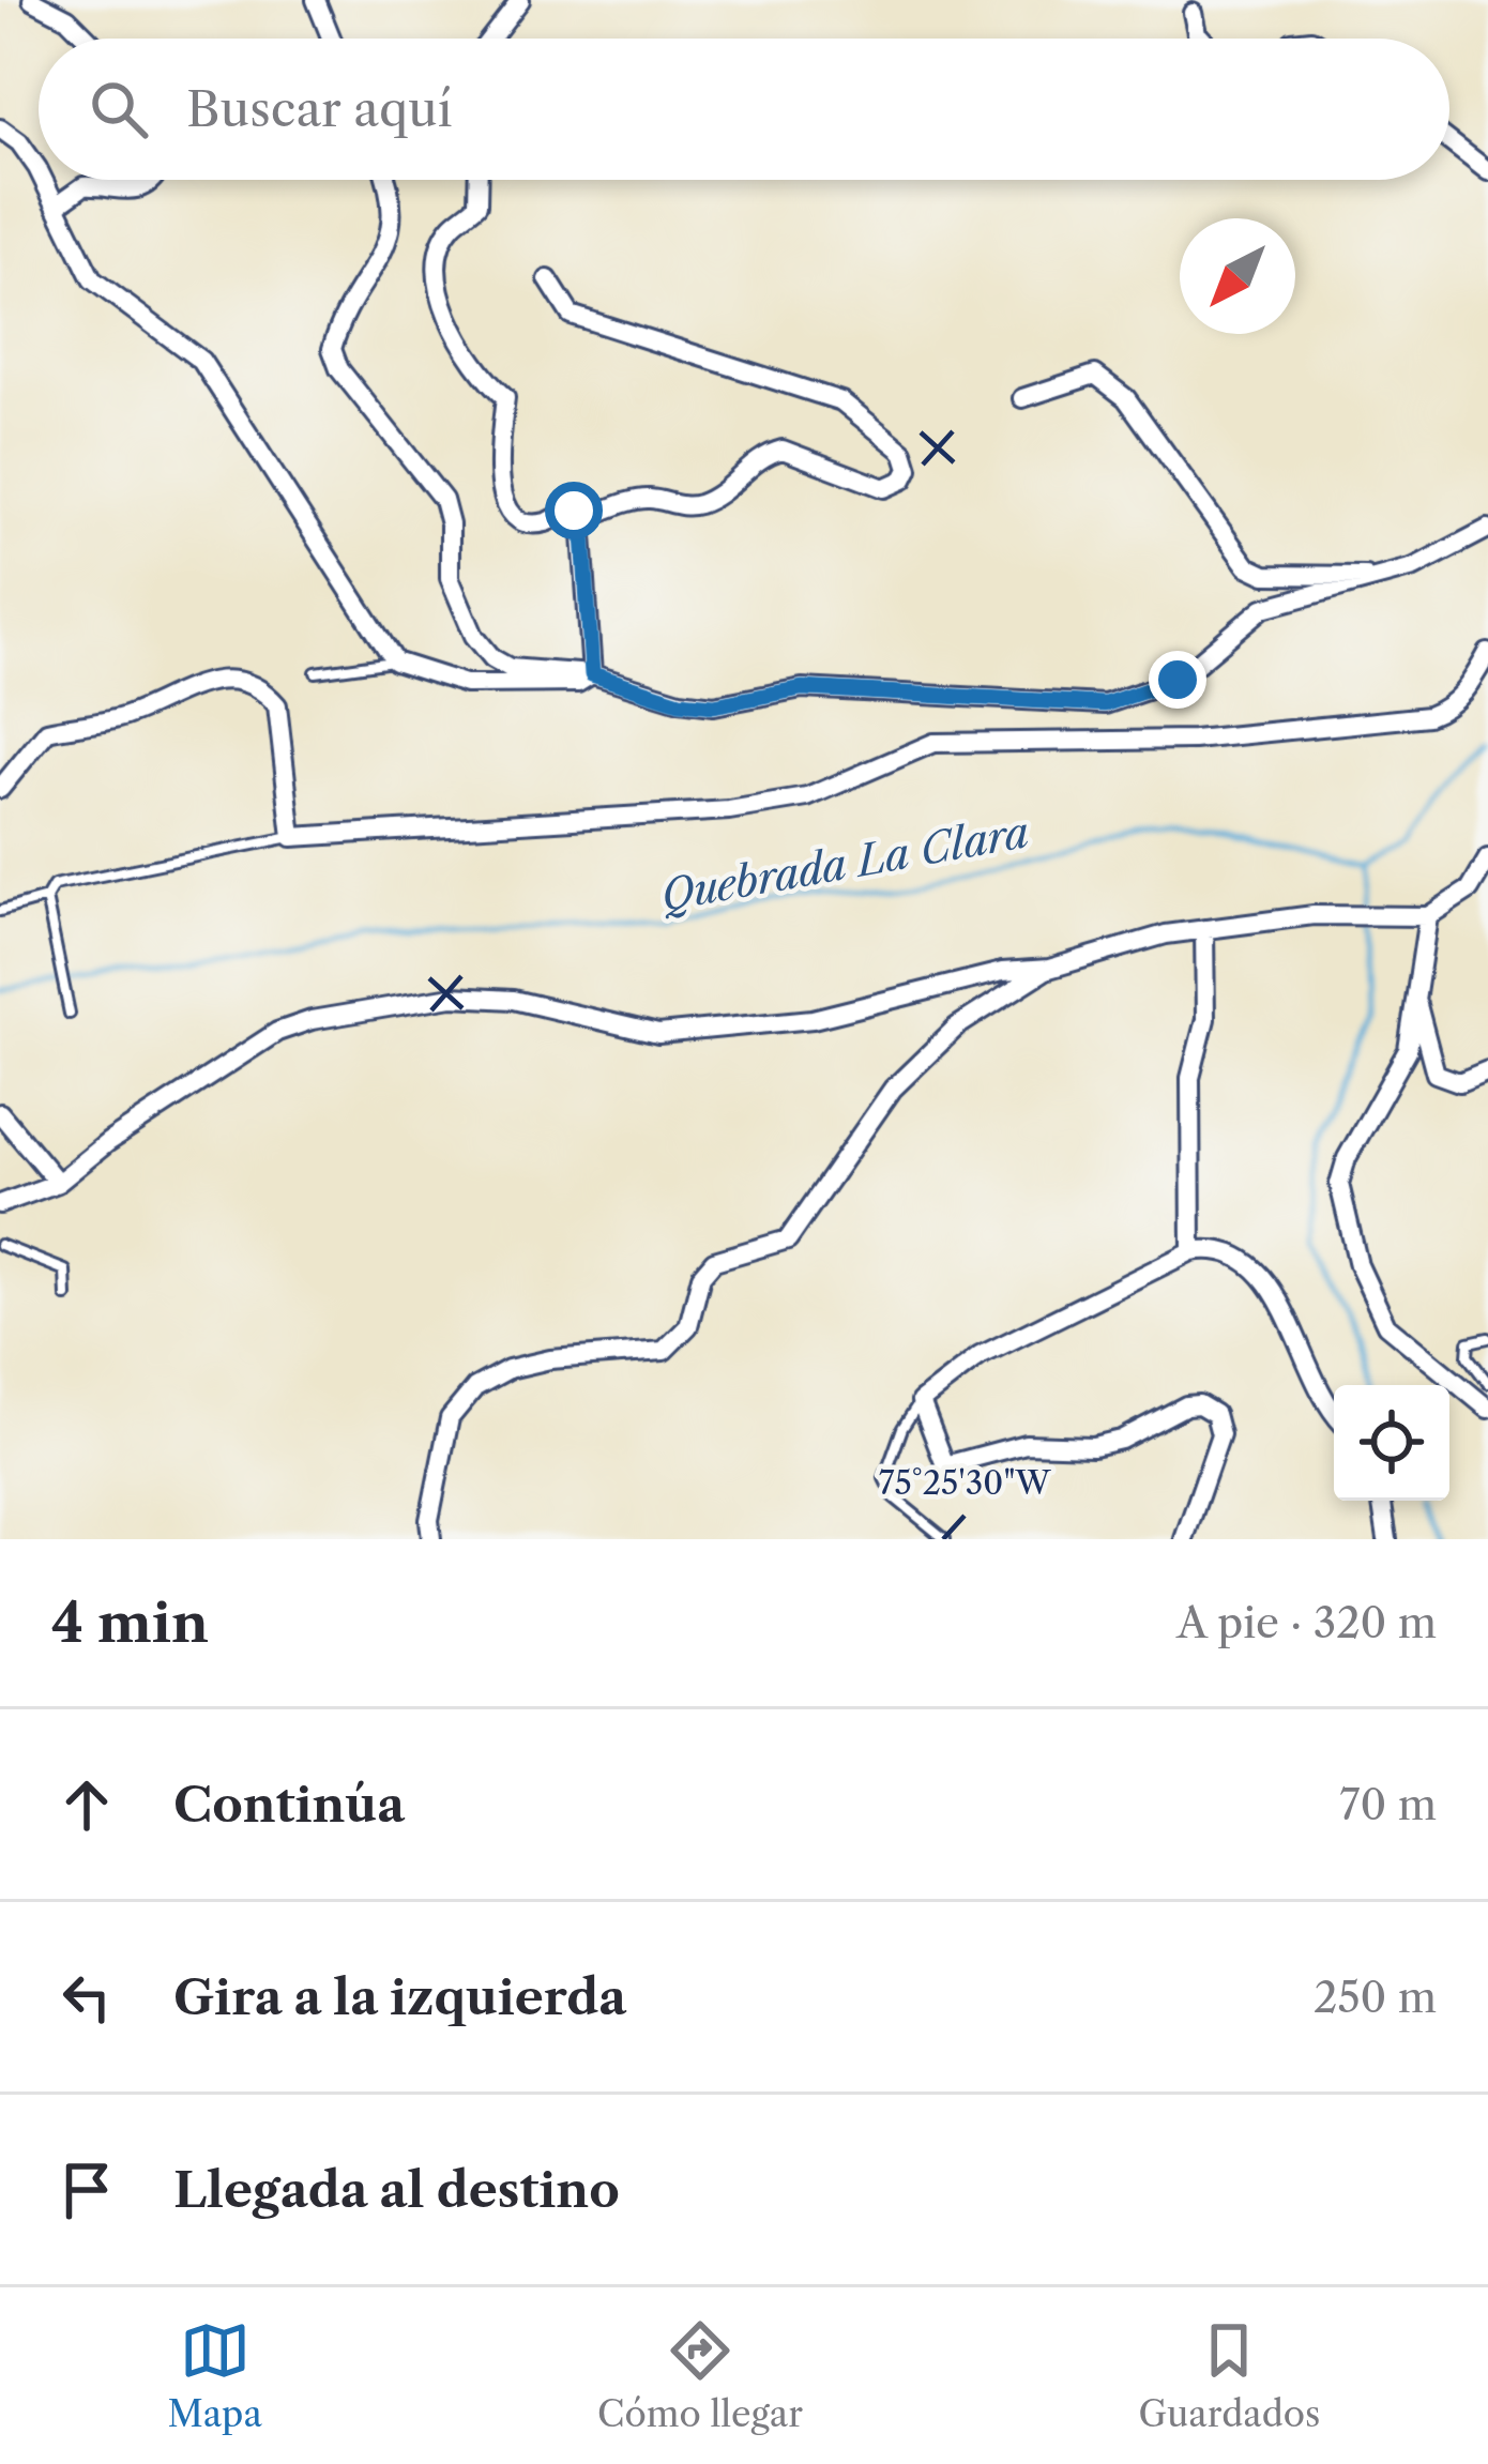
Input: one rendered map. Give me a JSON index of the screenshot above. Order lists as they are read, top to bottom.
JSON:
{
  "water": ["Quebrada La Clara"],
  "north": "bottom left",
  "page": {
    "search": "Buscar aquí",
    "heading": ["4 min", "A pie · 320 m"],
    "list": [
      ["Continúa", "70 m"],
      ["Gira a la izquierda", "250 m"],
      "Llegada al destino"
    ],
    "nav": ["Mapa", "Cómo llegar", "Guardados"]
  },
  "coordinates": ["75°25'30\"W"]
}
